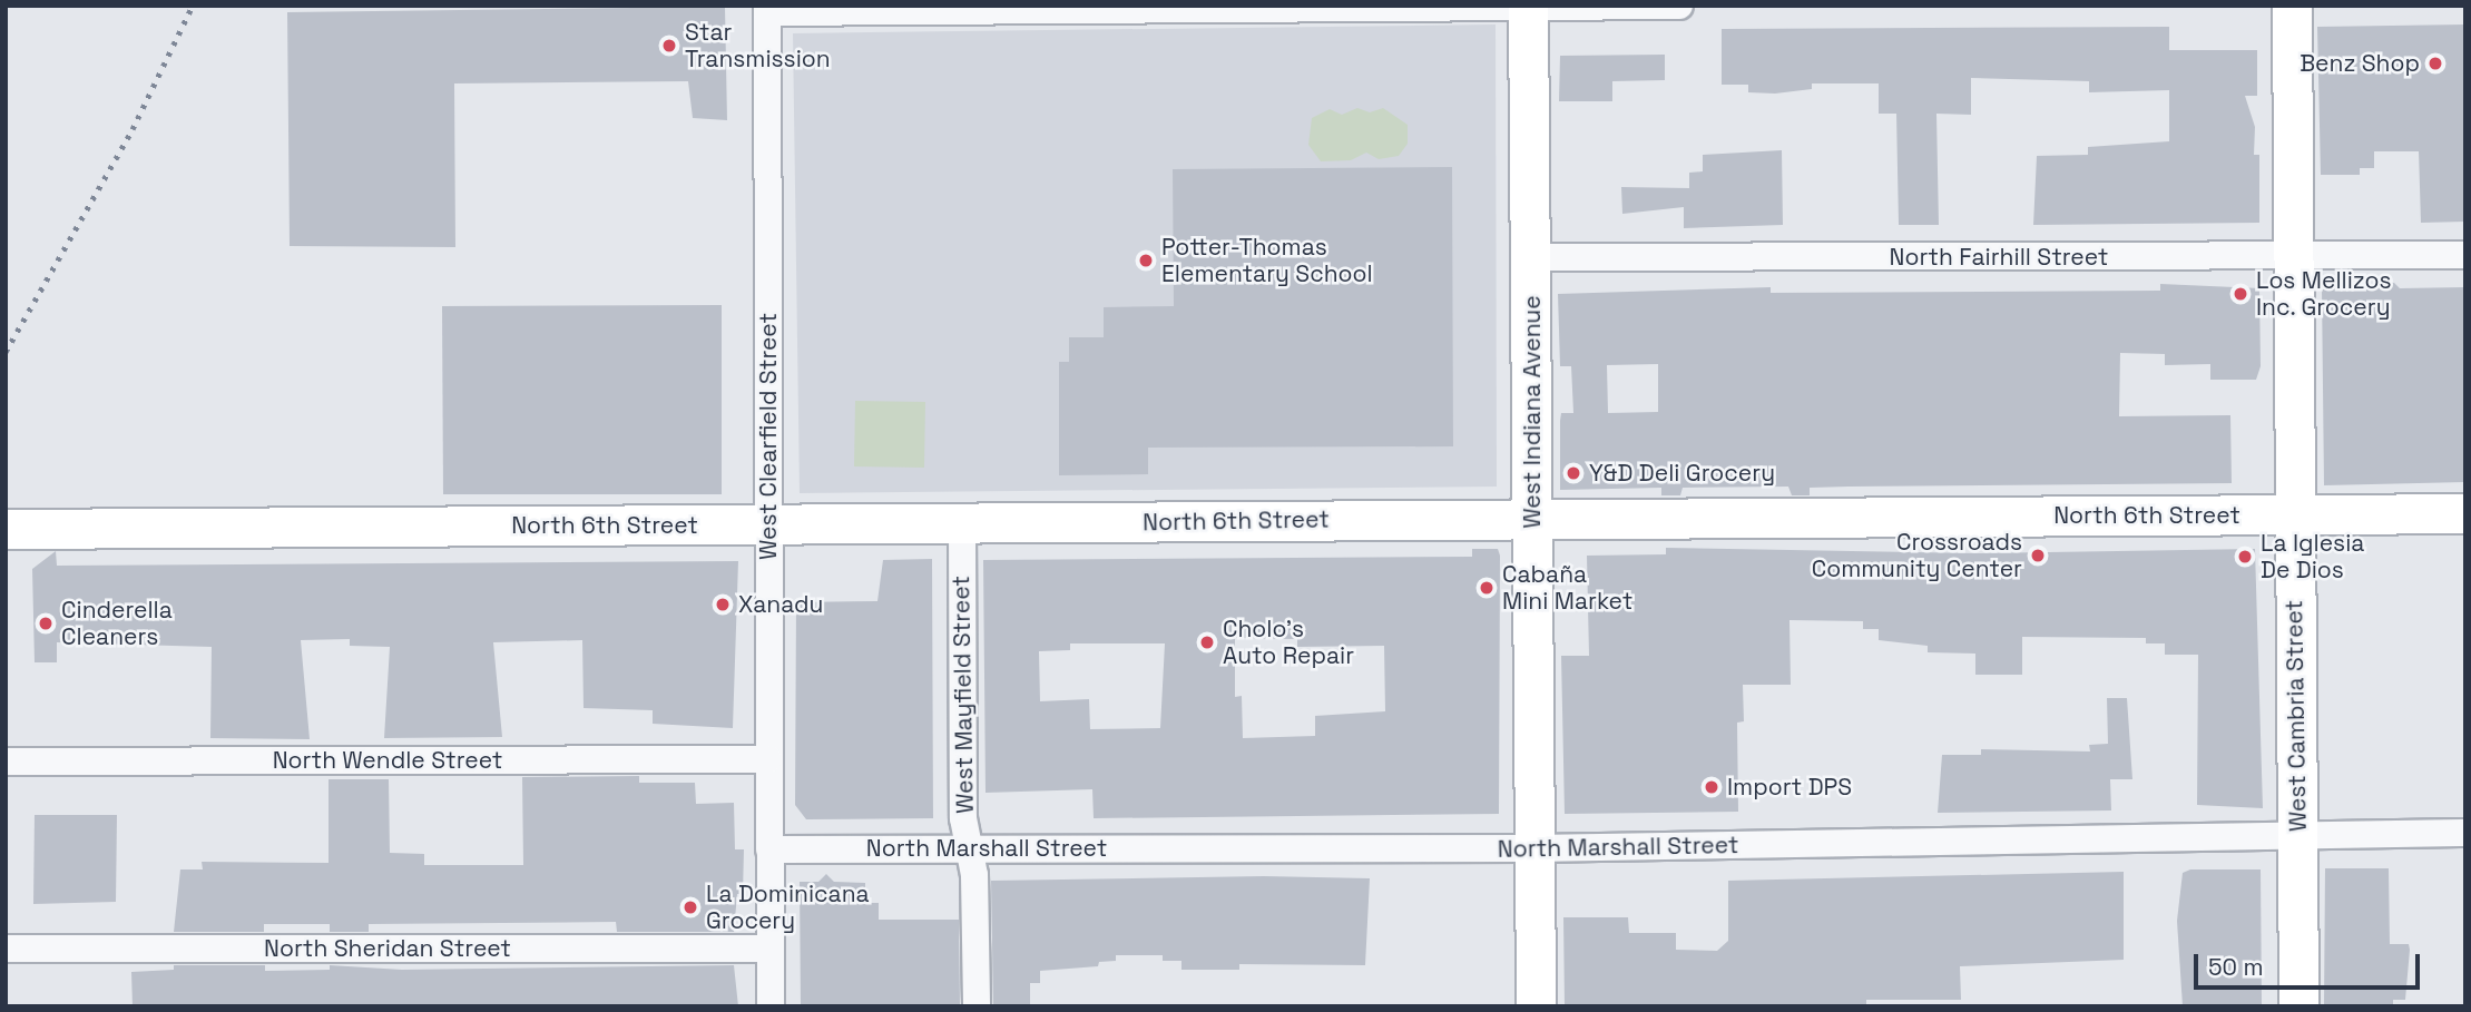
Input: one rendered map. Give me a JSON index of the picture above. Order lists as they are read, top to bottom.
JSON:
{
  "streets": {
    "street": [
      "North Fairhill Street",
      "West Indiana Avenue",
      "West Clearfield Street",
      "North 6th Street",
      "West Mayfield Street",
      "West Cambria Street",
      "North Wendle Street",
      "North Marshall Street",
      "North Sheridan Street"
    ]
  },
  "crossings": [
    ["North Fairhill Street", "West Indiana Avenue"],
    ["North Fairhill Street", "West Cambria Street"],
    ["West Indiana Avenue", "North 6th Street"],
    ["West Indiana Avenue", "North Marshall Street"],
    ["West Clearfield Street", "North 6th Street"],
    ["West Clearfield Street", "North Wendle Street"],
    ["West Clearfield Street", "North Marshall Street"],
    ["West Clearfield Street", "North Sheridan Street"],
    ["North 6th Street", "West Mayfield Street"],
    ["North 6th Street", "West Cambria Street"],
    ["West Mayfield Street", "North Marshall Street"],
    ["West Cambria Street", "North Marshall Street"]
  ],
  "places": [
    "Star Transmission",
    "Benz Shop",
    "Potter-Thomas Elementary School",
    "Los Mellizos Inc. Grocery",
    "Y&D Deli Grocery",
    "Crossroads Community Center",
    "La Iglesia De Dios",
    "Cabaña Mini Market",
    "Xanadu",
    "Cinderella Cleaners",
    "Cholo's Auto Repair",
    "Import DPS",
    "La Dominicana Grocery"
  ],
  "scale_bar": "50 m"
}
